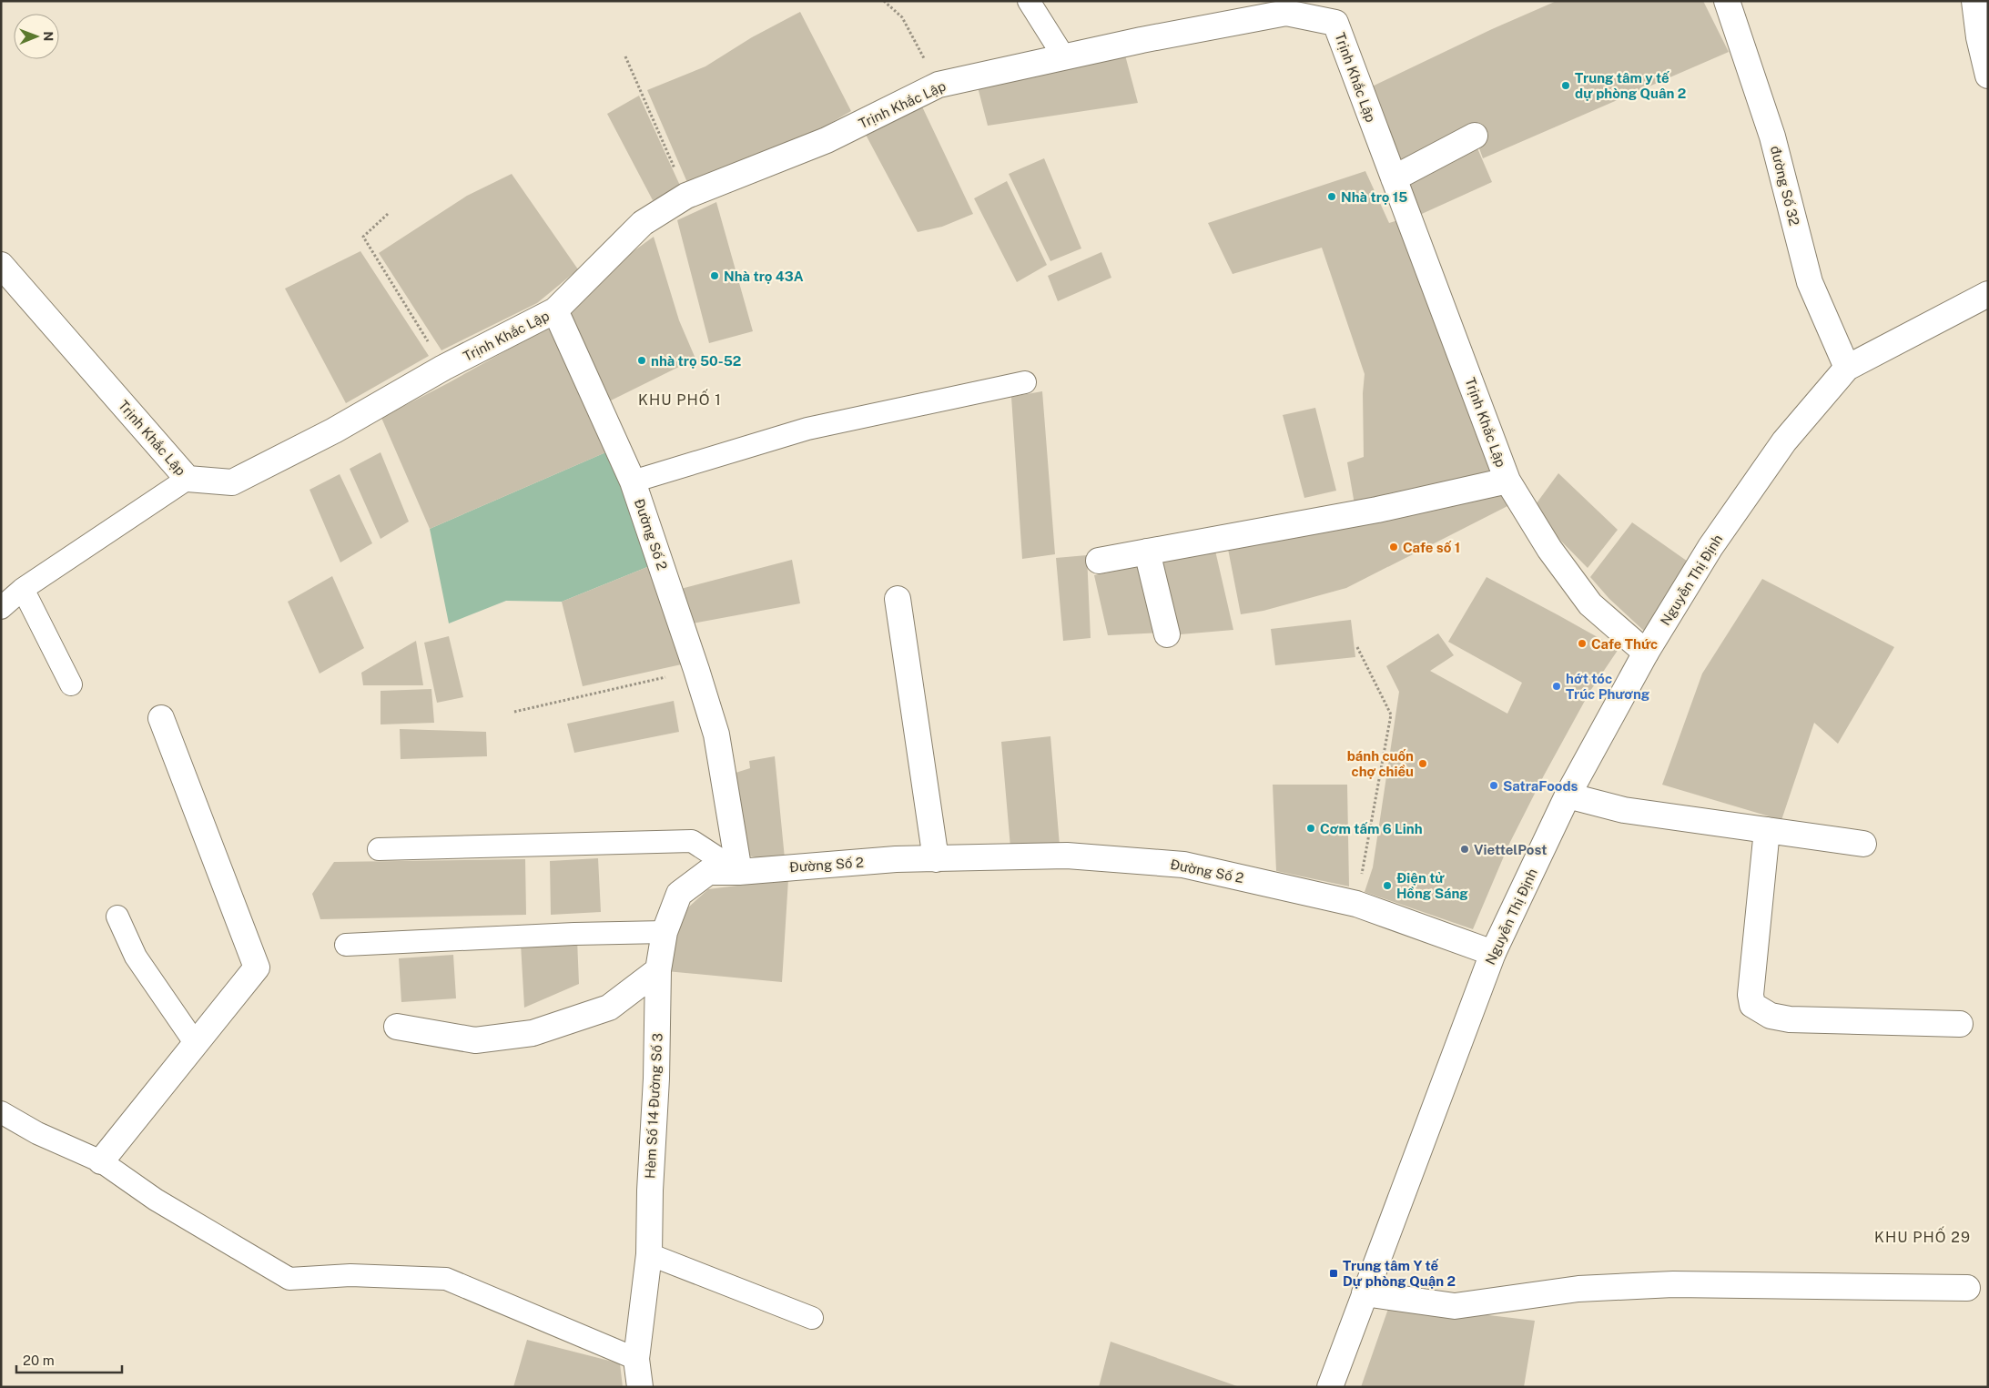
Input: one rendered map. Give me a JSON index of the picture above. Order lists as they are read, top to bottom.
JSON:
{
  "streets": {
    "street": [
      "Trịnh Khắc Lập",
      "đường Số 32",
      "Đường Số 2",
      "Nguyễn Thị Định",
      "Hèm Số 14 Đường Số 3"
    ]
  },
  "crossings": [
    ["Trịnh Khắc Lập", "Đường Số 2"],
    ["Trịnh Khắc Lập", "Nguyễn Thị Định"],
    ["đường Số 32", "Nguyễn Thị Định"],
    ["Đường Số 2", "Nguyễn Thị Định"],
    ["Đường Số 2", "Hèm Số 14 Đường Số 3"]
  ],
  "districts": ["KHU PHỐ 1", "KHU PHỐ 29"],
  "places": {
    "other": [
      "Trung tâm y tế dự phòng Quân 2",
      "Nhà trọ 15",
      "Nhà trọ 43A",
      "nhà trọ 50-52",
      "Cafe số 1",
      "Cafe Thức",
      "hớt tóc Trúc Phương",
      "bánh cuốn chợ chiều",
      "SatraFoods",
      "Cơm tấm 6 Linh",
      "ViettelPost",
      "Điện tử Hồng Sáng"
    ],
    "transit": ["Trung tâm Y tế Dự phòng Quận 2"]
  },
  "scale_bar": "20 m",
  "north": "right"
}
